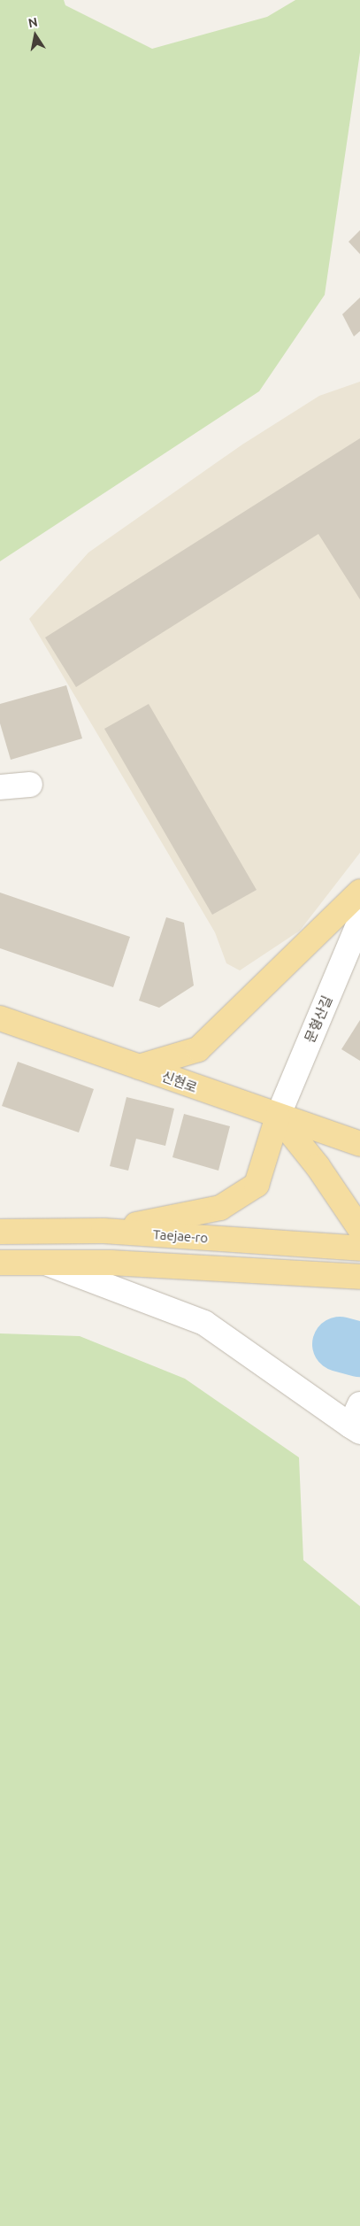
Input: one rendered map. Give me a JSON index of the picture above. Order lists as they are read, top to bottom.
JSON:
{
  "streets": {
    "main road": ["신현로", "Taejae-ro"],
    "street": ["문형산길"]
  },
  "crossings": [
    ["문형산길", "신현로"]
  ],
  "north": "top"
}
